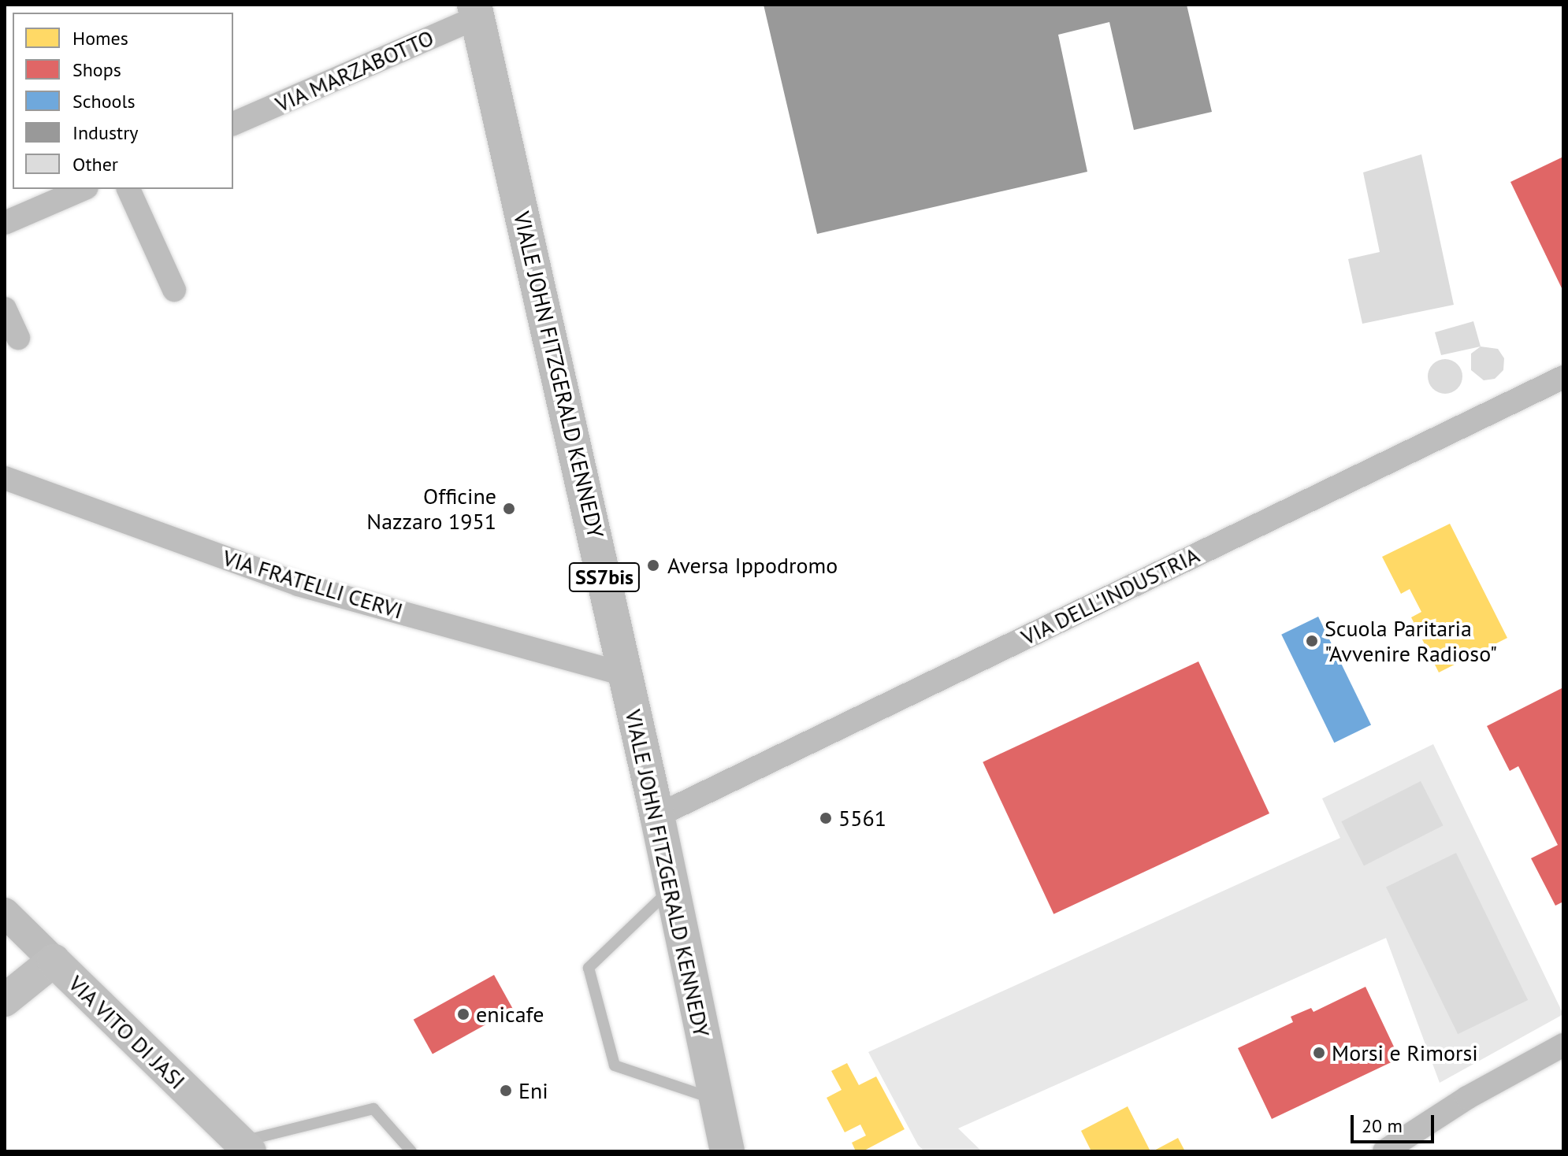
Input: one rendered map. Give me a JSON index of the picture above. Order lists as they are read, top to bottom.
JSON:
{
  "streets": {
    "main road": ["VIALE JOHN FITZGERALD KENNEDY", "SS7bis", "VIA VITO DI JASI"],
    "street": ["VIA MARZABOTTO", "VIA FRATELLI CERVI", "VIA DELL'INDUSTRIA"]
  },
  "crossings": [
    ["VIA MARZABOTTO", "VIALE JOHN FITZGERALD KENNEDY"],
    ["VIALE JOHN FITZGERALD KENNEDY", "VIA FRATELLI CERVI"],
    ["VIALE JOHN FITZGERALD KENNEDY", "VIA DELL'INDUSTRIA"]
  ],
  "places": [
    "Officine Nazzaro 1951",
    "Aversa Ippodromo",
    "Scuola Paritaria \"Avvenire Radioso\"",
    "5561",
    "enicafe",
    "Morsi e Rimorsi",
    "Eni"
  ],
  "legend": [
    "Homes",
    "Shops",
    "Schools",
    "Industry",
    "Other"
  ],
  "scale_bar": "20 m"
}
